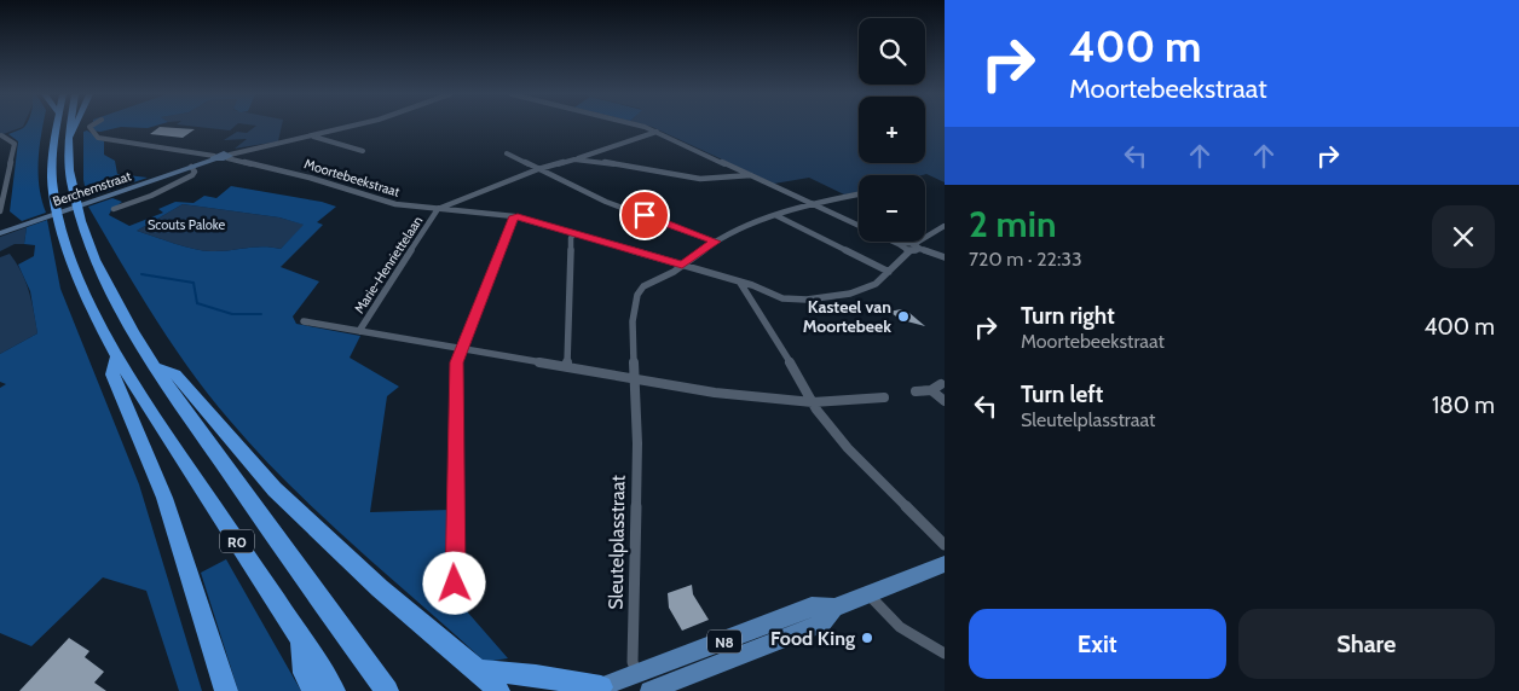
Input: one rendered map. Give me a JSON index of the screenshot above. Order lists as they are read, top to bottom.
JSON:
{
  "streets": {
    "highway": ["R0"],
    "main road": ["N8"],
    "street": [
      "Moortebeekstraat",
      "Berchemstraat",
      "Marie-Henriettelaan",
      "Sleutelplasstraat"
    ]
  },
  "crossings": [
    ["Moortebeekstraat", "Berchemstraat"],
    ["Moortebeekstraat", "Marie-Henriettelaan"],
    ["Moortebeekstraat", "Sleutelplasstraat"],
    ["Sleutelplasstraat", "N8"]
  ],
  "parks": ["Scouts Paloke"],
  "places": ["Kasteel van Moortebeek", "Food King"],
  "page": {
    "turn": ["400 m", "Moortebeekstraat"],
    "map_buttons": ["+", "−"],
    "heading": ["2 min", "720 m · 22:33"],
    "list": [
      {
        "name": "Turn right",
        "note": "Moortebeekstraat",
        "value": "400 m"
      },
      {
        "name": "Turn left",
        "note": "Sleutelplasstraat",
        "value": "180 m"
      }
    ],
    "buttons": ["Exit", "Share"]
  }
}
